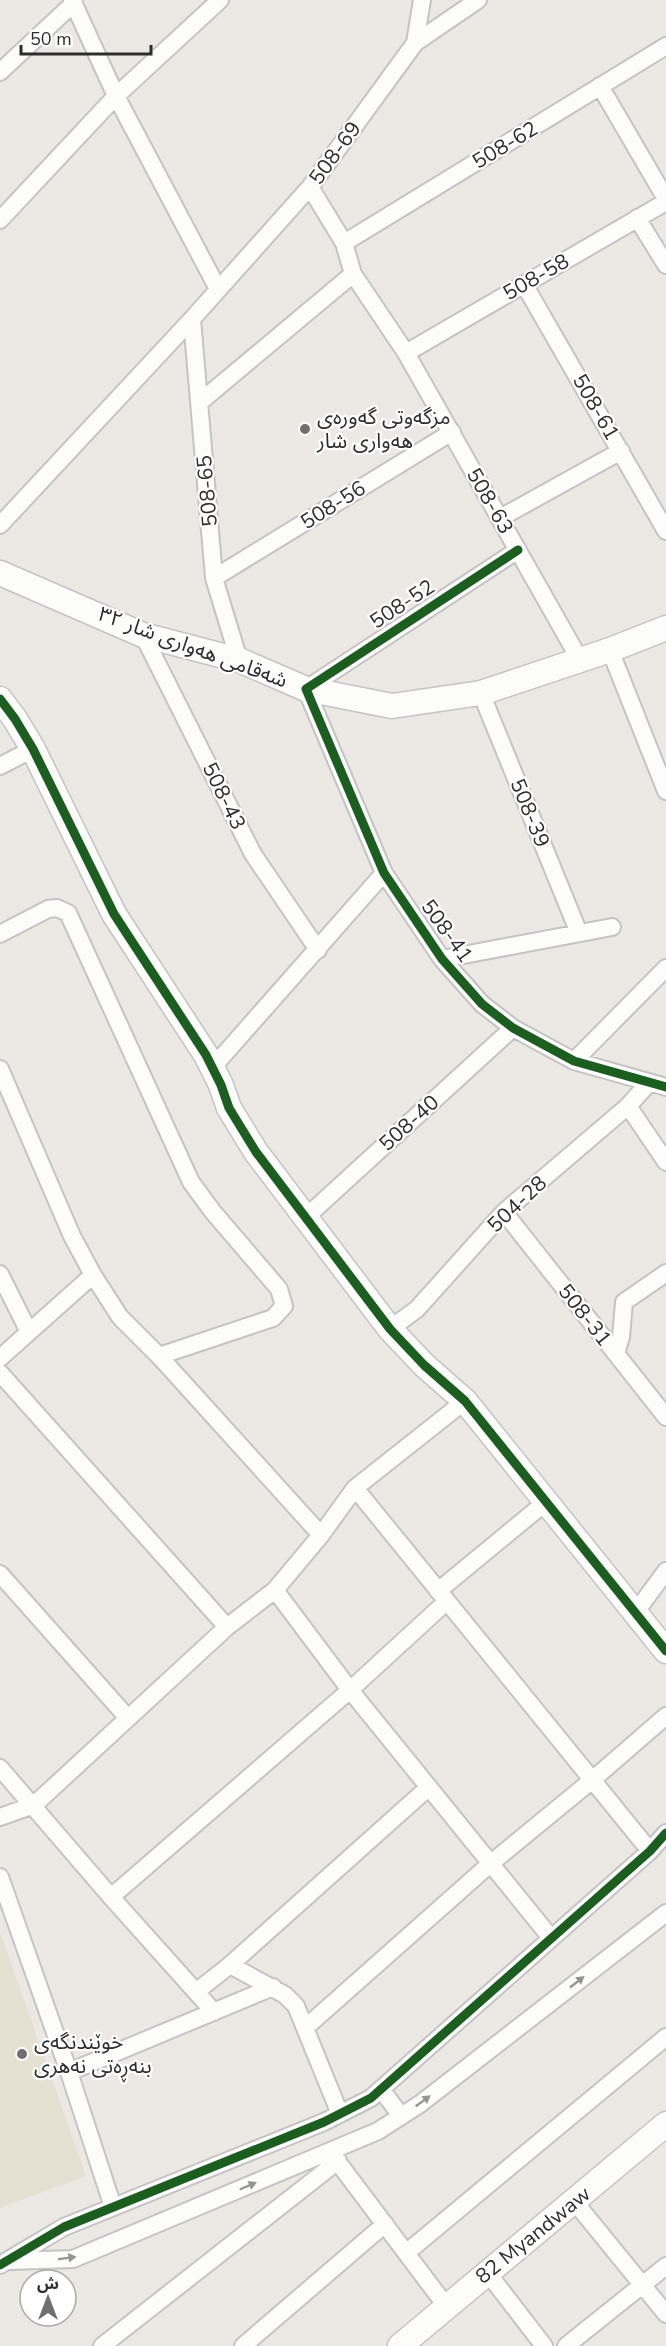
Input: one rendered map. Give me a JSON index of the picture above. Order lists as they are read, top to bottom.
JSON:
{
  "streets": {
    "street": [
      "508-62",
      "508-69",
      "508-58",
      "508-61",
      "508-65",
      "508-63",
      "508-56",
      "508-52",
      "شەقامی هەواری شار ٣٢",
      "508-43",
      "508-39",
      "508-41",
      "508-40",
      "504-28",
      "508-31",
      "82 Myandwaw"
    ]
  },
  "crossings": [
    ["508-62", "508-63"],
    ["508-69", "508-65"],
    ["508-69", "508-63"],
    ["508-58", "508-61"],
    ["508-58", "508-63"],
    ["508-65", "508-56"],
    ["508-65", "شەقامی هەواری شار ٣٢"],
    ["508-63", "508-56"],
    ["508-63", "508-52"],
    ["508-63", "شەقامی هەواری شار ٣٢"],
    ["508-52", "شەقامی هەواری شار ٣٢"],
    ["508-52", "508-41"],
    ["شەقامی هەواری شار ٣٢", "508-43"],
    ["شەقامی هەواری شار ٣٢", "508-39"],
    ["شەقامی هەواری شار ٣٢", "508-41"],
    ["508-41", "508-40"],
    ["508-41", "504-28"],
    ["504-28", "508-31"]
  ],
  "places": ["مزگەوتی گەورەی هەواری شار", "خوێندنگەی بنەڕەتی نەهری"],
  "scale_bar": "50 m",
  "north": "top"
}
